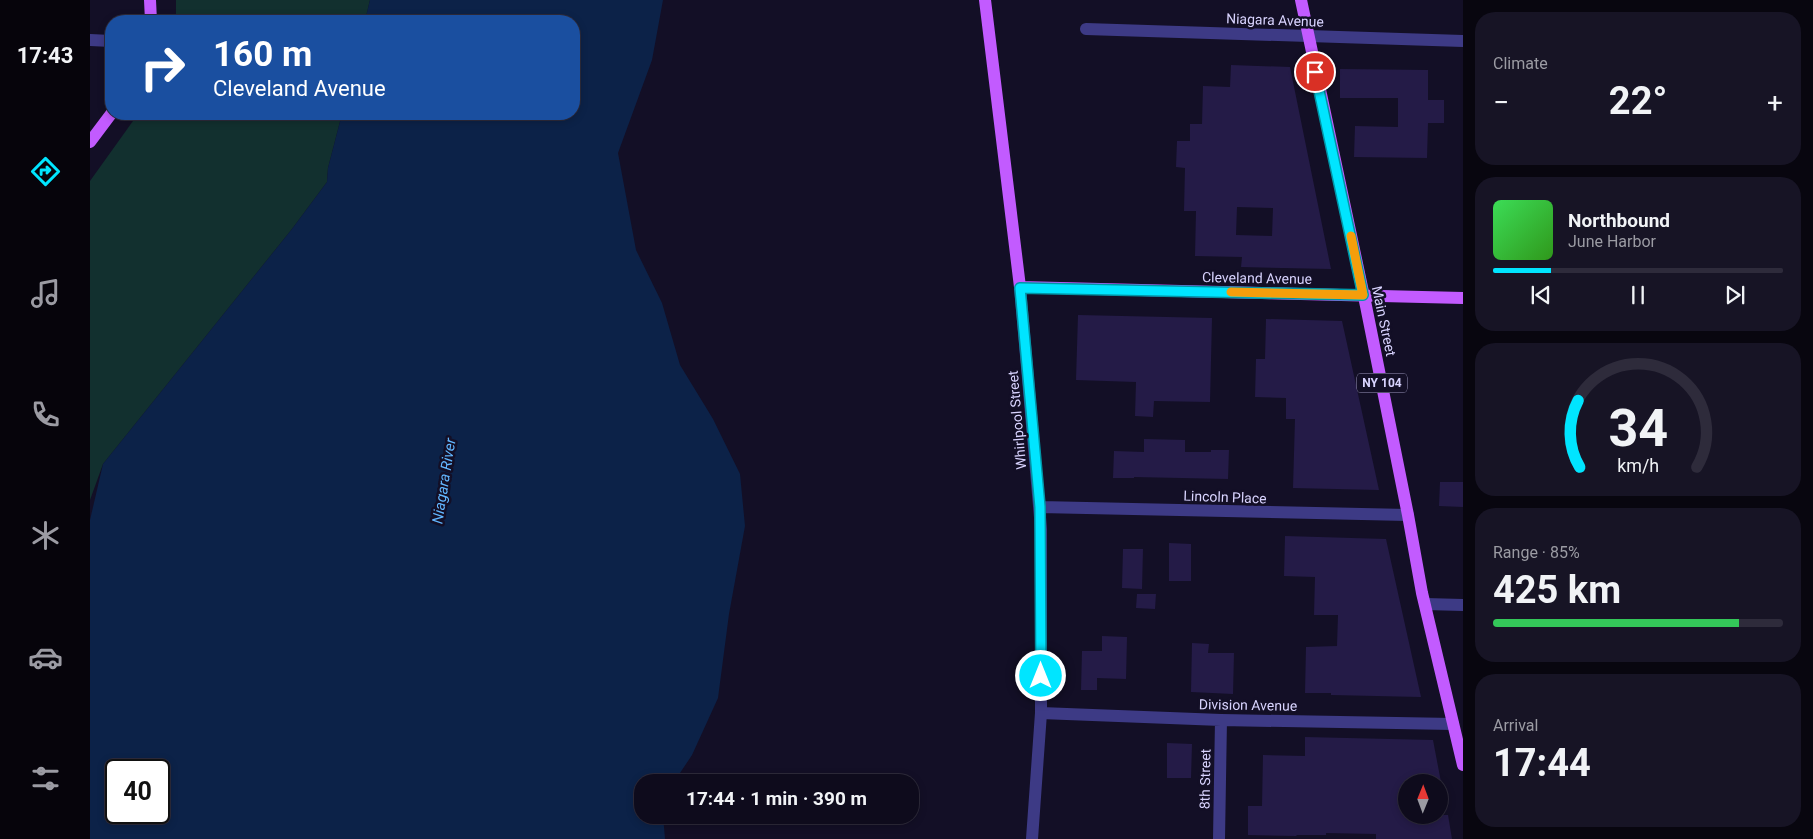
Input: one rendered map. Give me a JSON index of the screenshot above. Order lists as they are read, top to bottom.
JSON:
{
  "streets": {
    "main road": [
      "Cleveland Avenue",
      "Main Street",
      "NY 104",
      "Whirlpool Street"
    ],
    "street": [
      "Niagara Avenue",
      "Lincoln Place",
      "Division Avenue",
      "8th Street"
    ]
  },
  "crossings": [
    ["Niagara Avenue", "Main Street"],
    ["Cleveland Avenue", "Main Street"],
    ["Cleveland Avenue", "Whirlpool Street"],
    ["Main Street", "Lincoln Place"],
    ["Main Street", "Division Avenue"],
    ["Whirlpool Street", "Lincoln Place"],
    ["Whirlpool Street", "Division Avenue"],
    ["Division Avenue", "8th Street"]
  ],
  "water": ["Niagara River"],
  "north": "top",
  "page": {
    "tabs": "17:43",
    "tile": [
      "Climate",
      ["Range · 85%", "425 km"],
      ["Arrival", "17:44"]
    ],
    "turn": ["160 m", "Cleveland Avenue"],
    "heat": ["−", "22°", "+"],
    "song": ["Northbound", "June Harbor"],
    "limit": "40",
    "trip": "17:44 · 1 min · 390 m",
    "gauge": ["34", "km/h"]
  }
}
